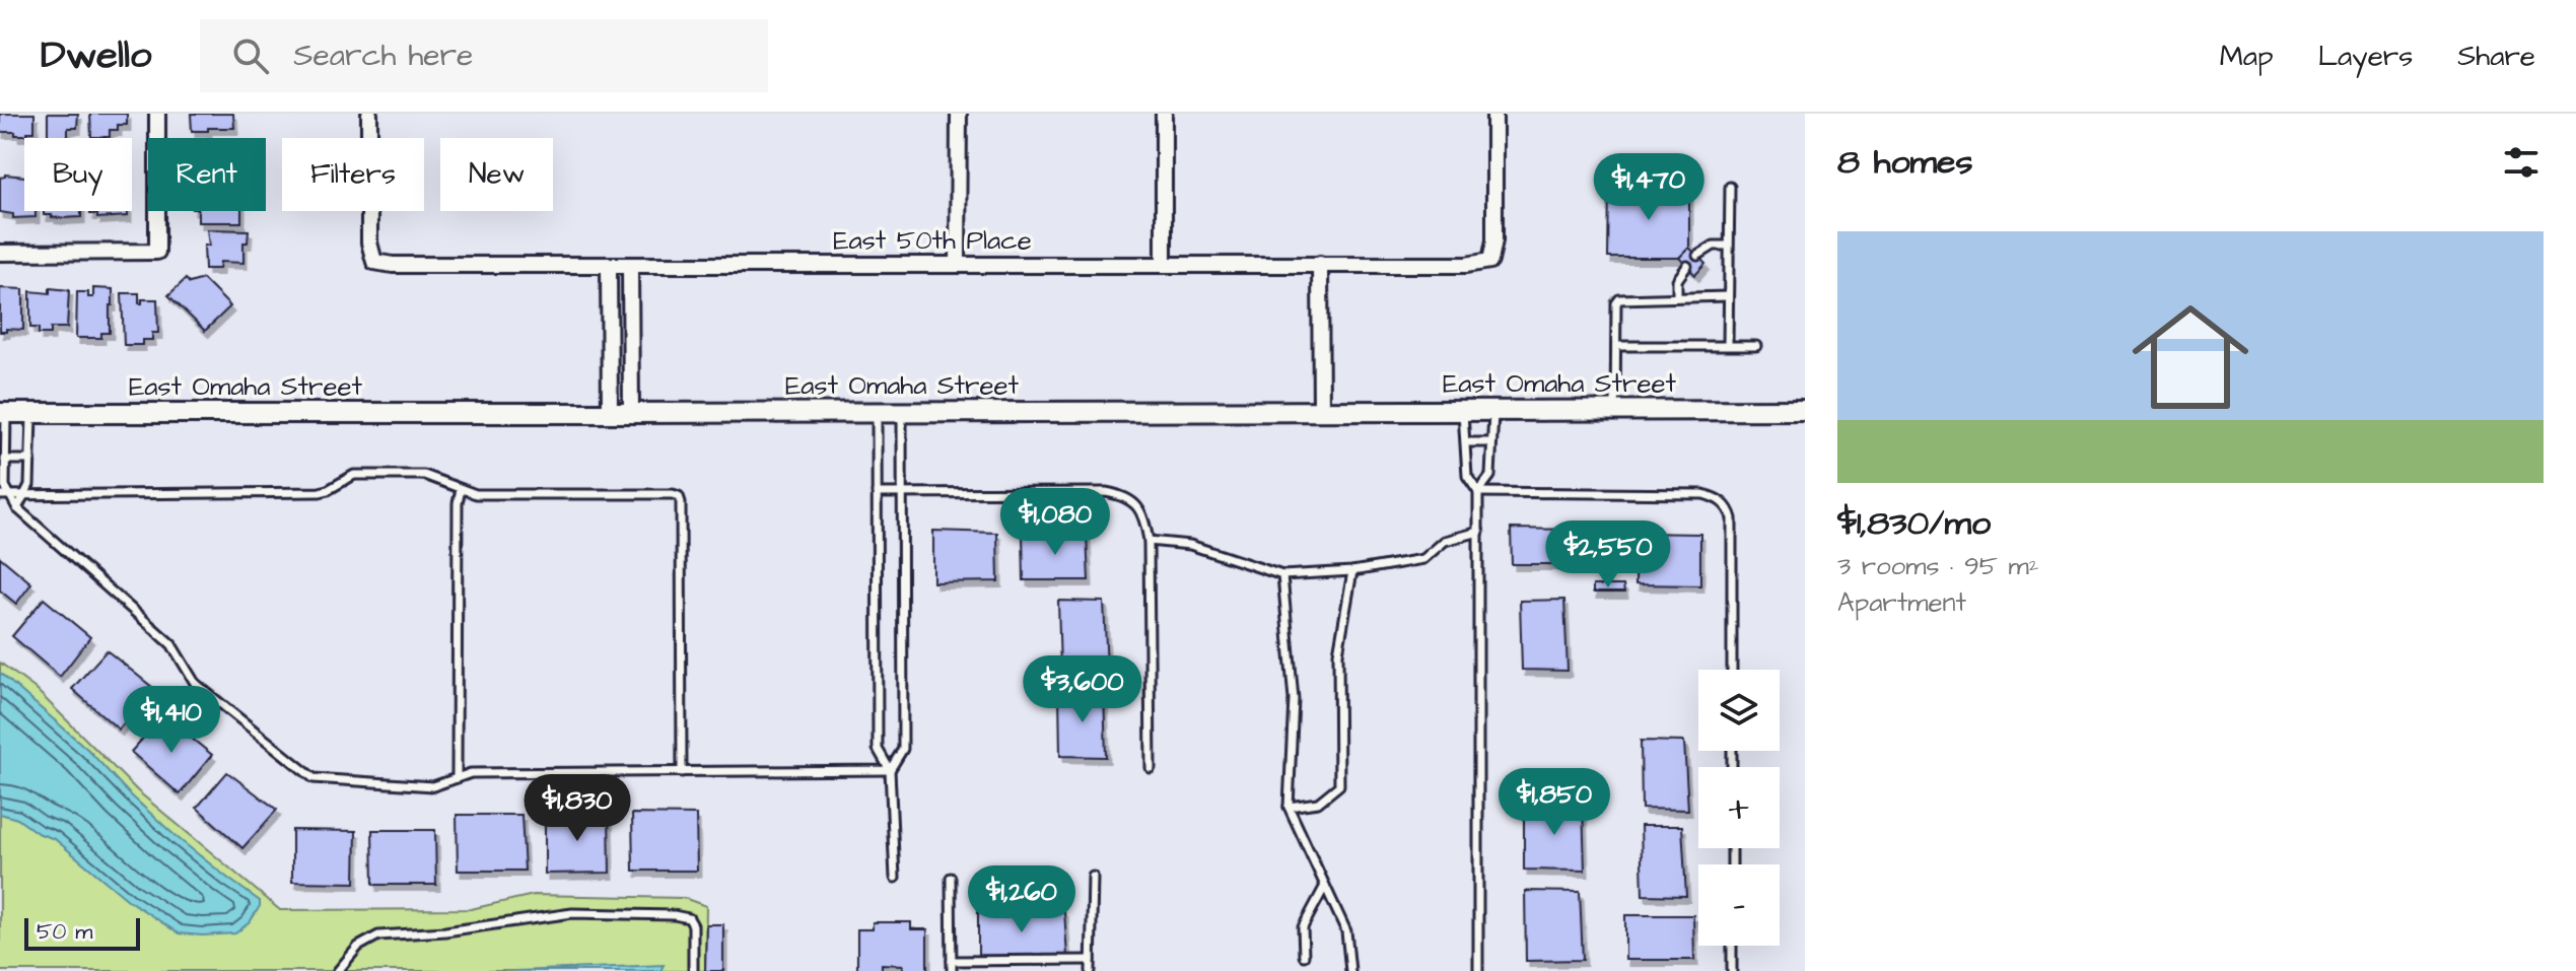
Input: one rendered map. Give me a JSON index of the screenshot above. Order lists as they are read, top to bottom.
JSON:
{
  "streets": {
    "street": ["East 50th Place", "East Omaha Street"]
  },
  "scale_bar": "50 m",
  "page": {
    "header": "Dwello",
    "search": "Search here",
    "nav": ["Map", "Layers", "Share"],
    "heading": "8 homes",
    "chip": [
      "Buy",
      "Rent",
      "Filters",
      "New"
    ],
    "price": [
      "$1,470",
      "$1,080",
      "$2,550",
      "$3,600",
      "$1,410",
      "$1,850",
      "$1,830",
      "$1,260"
    ],
    "list": [
      {
        "name": "$1,830/mo",
        "note": "3 rooms · 95 m² · Apartment"
      }
    ],
    "map_buttons": ["+", "−"],
    "scale": "50 m"
  }
}
